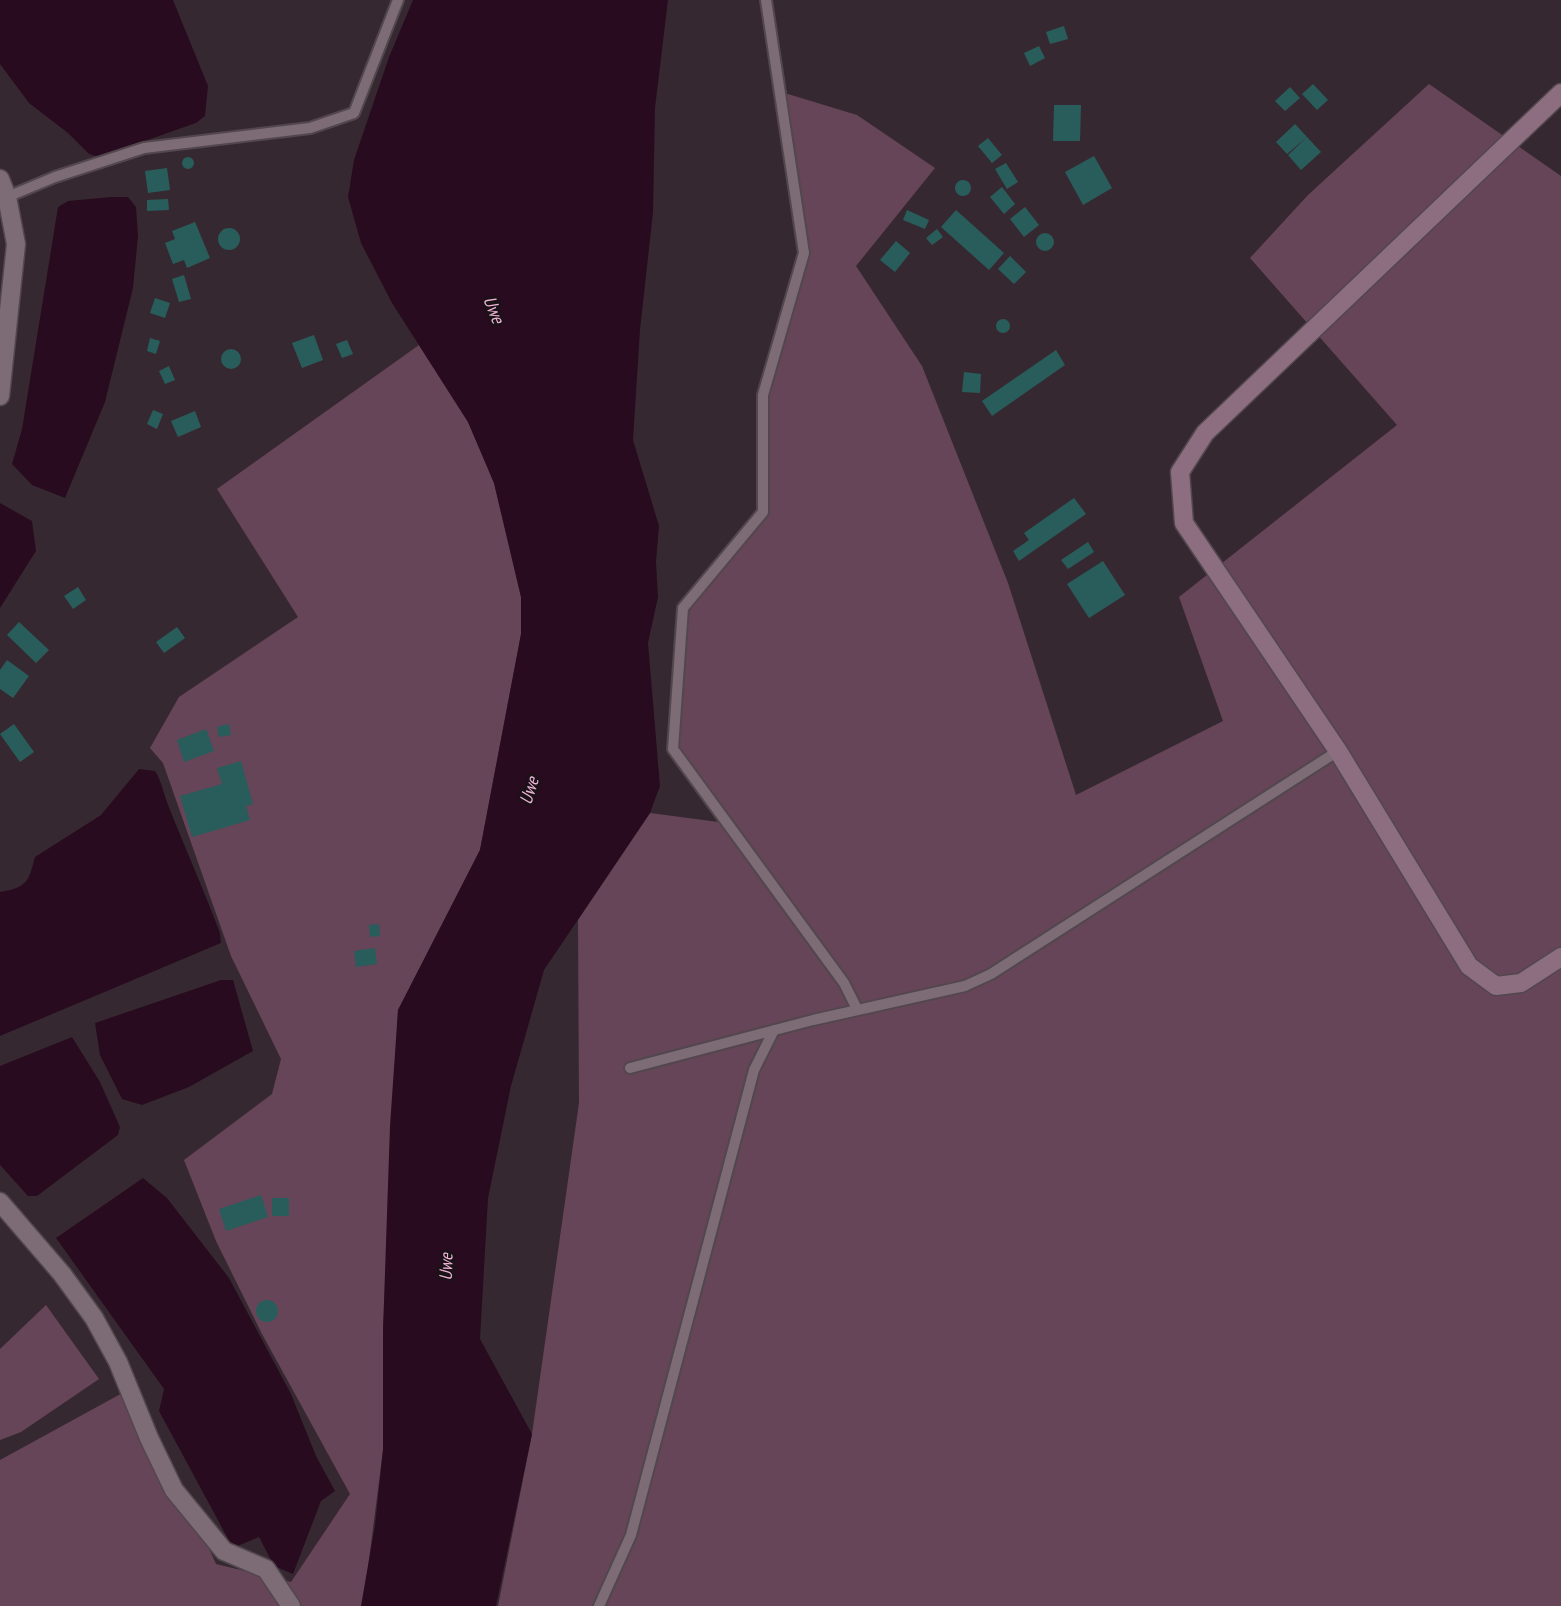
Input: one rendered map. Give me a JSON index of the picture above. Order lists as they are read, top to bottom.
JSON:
{
  "water": ["Uwe"]
}
